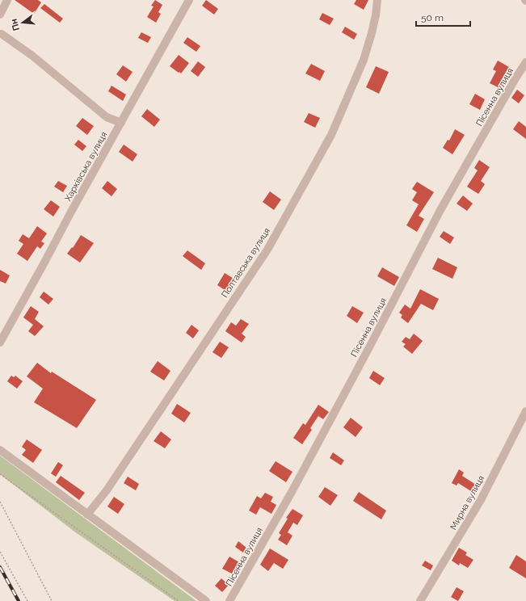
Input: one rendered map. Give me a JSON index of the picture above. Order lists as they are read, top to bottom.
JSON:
{
  "streets": {
    "street": [
      "Пісенна вулиця",
      "Харківська вулиця",
      "Полтавська вулиця",
      "Мирна вулиця"
    ]
  },
  "scale_bar": "50 m",
  "north": "left"
}
